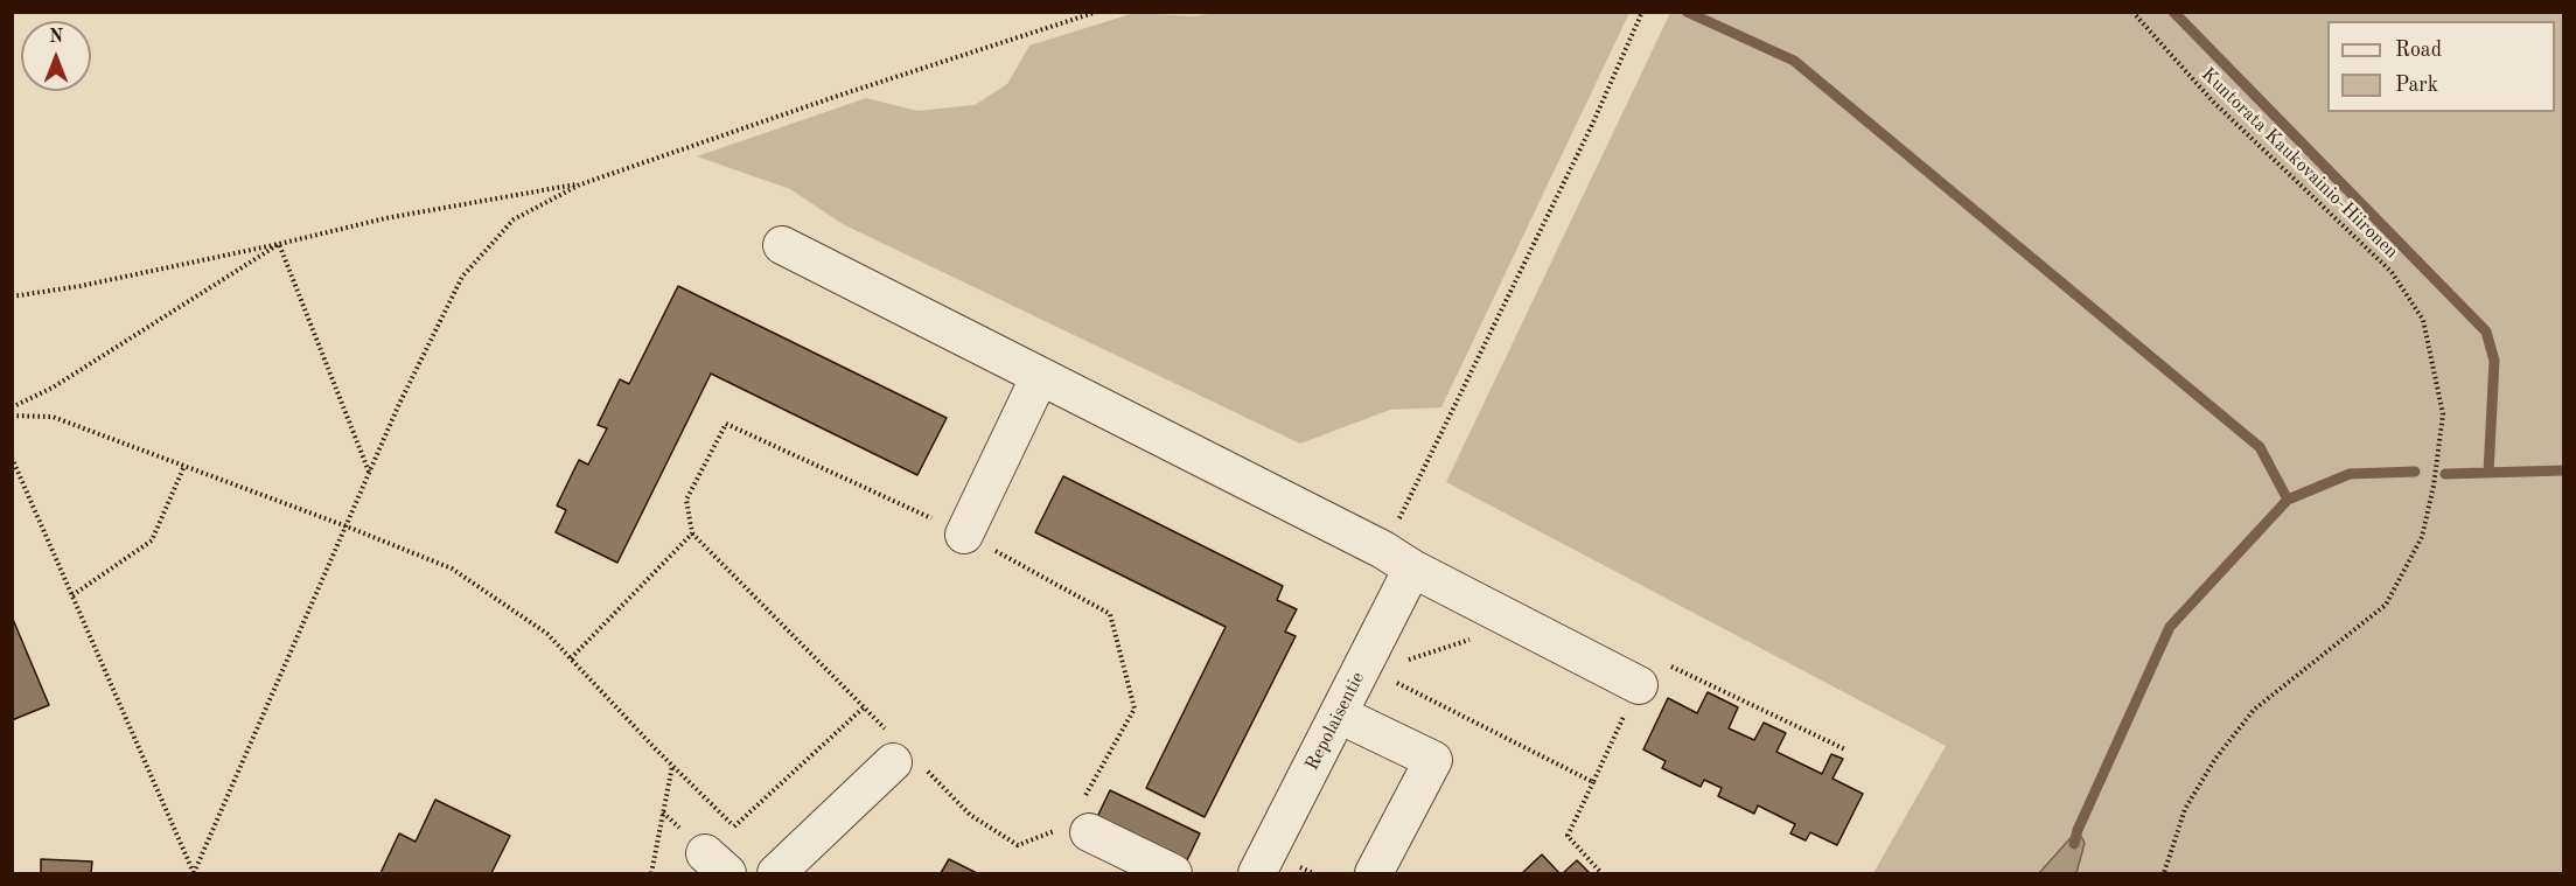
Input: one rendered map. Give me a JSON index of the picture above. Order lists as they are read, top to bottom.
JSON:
{
  "streets": {
    "street": ["Repolaisentie"],
    "path": ["Kuntorata Kaukovainio-Hiironen"]
  },
  "legend": ["Road", "Park"],
  "north": "top"
}
